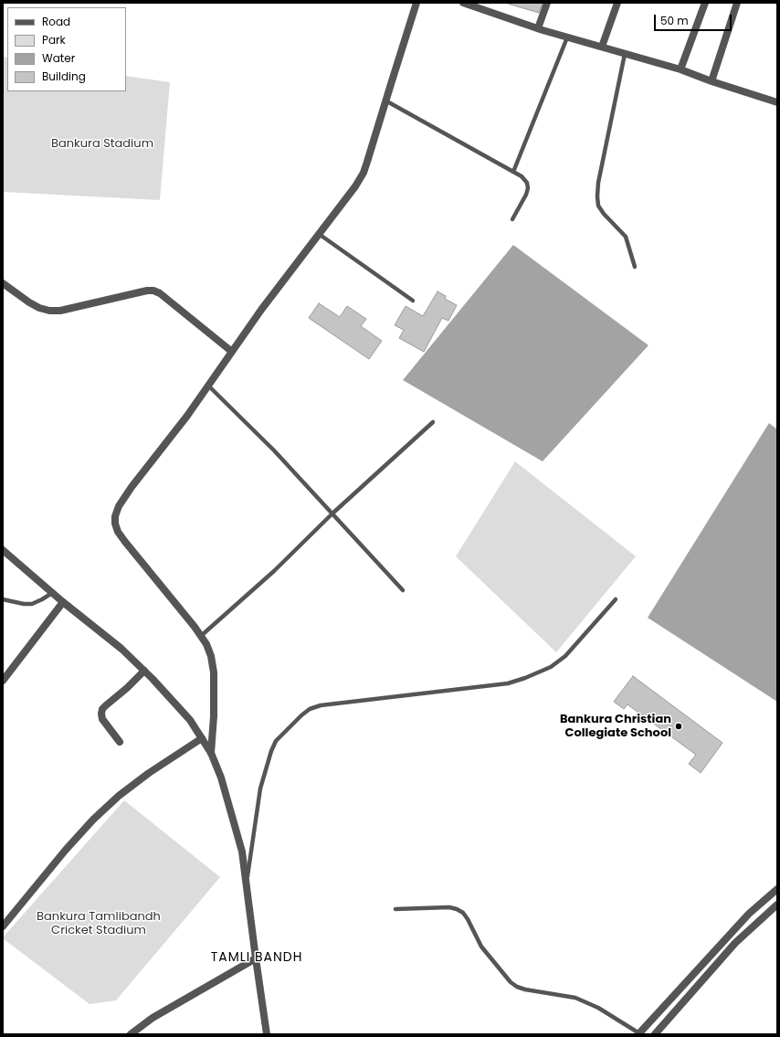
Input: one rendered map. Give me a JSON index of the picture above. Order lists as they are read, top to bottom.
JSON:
{
  "districts": ["TAMLI BANDH"],
  "parks": ["Bankura Stadium", "Bankura Tamlibandh Cricket Stadium"],
  "places": ["Bankura Christian Collegiate School"],
  "legend": [
    "Road",
    "Park",
    "Water",
    "Building"
  ],
  "scale_bar": "50 m"
}
